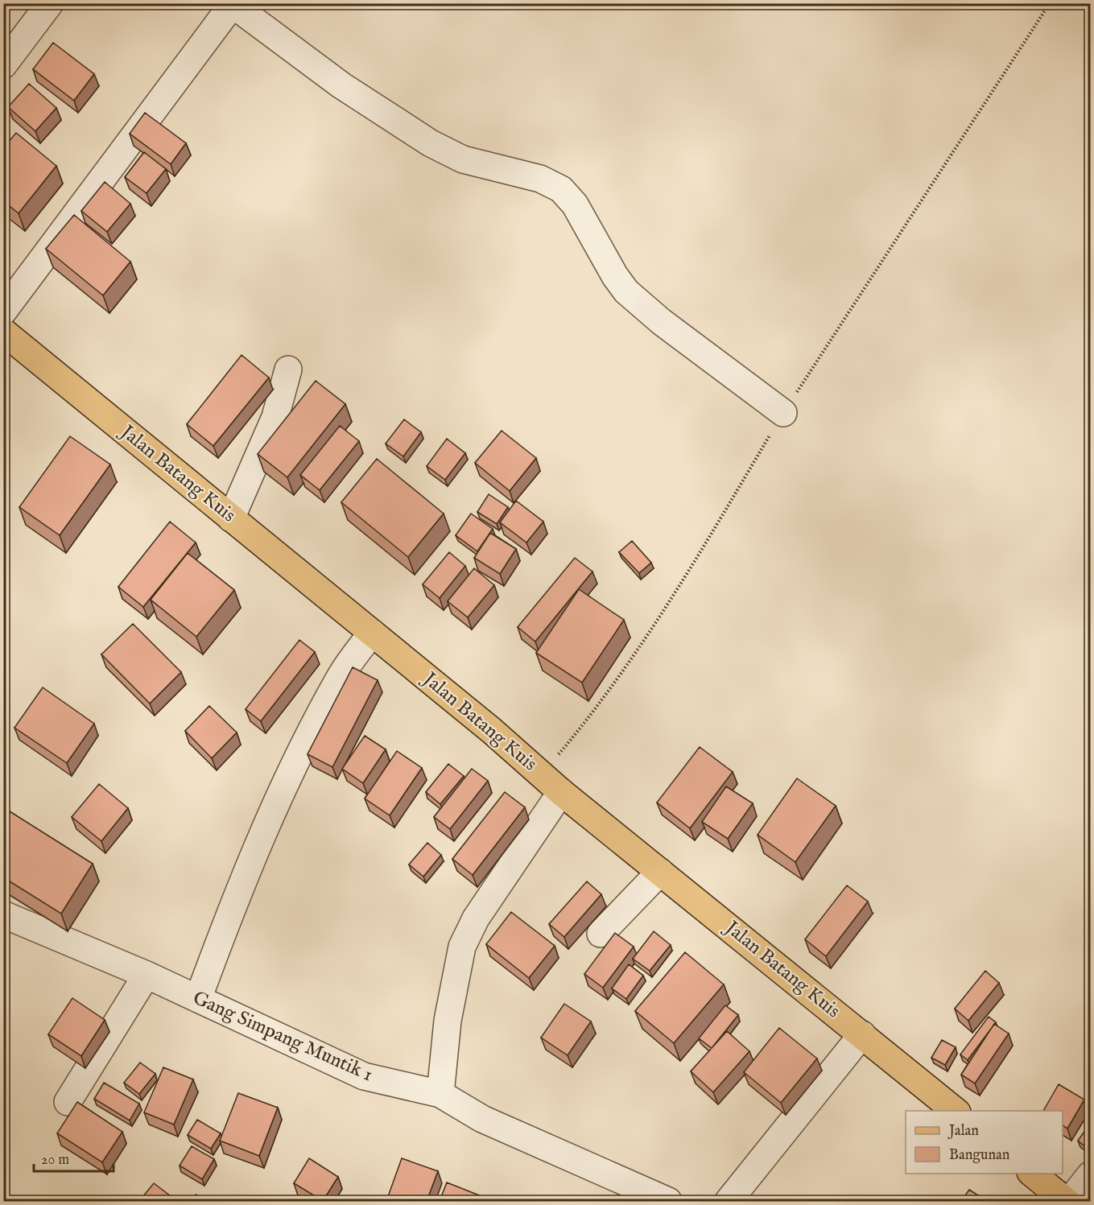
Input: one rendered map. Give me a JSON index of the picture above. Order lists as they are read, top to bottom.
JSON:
{
  "streets": {
    "main road": ["Jalan Batang Kuis"],
    "street": ["Gang Simpang Muntik 1"]
  },
  "legend": ["Jalan", "Bangunan"],
  "scale_bar": "20 m"
}
